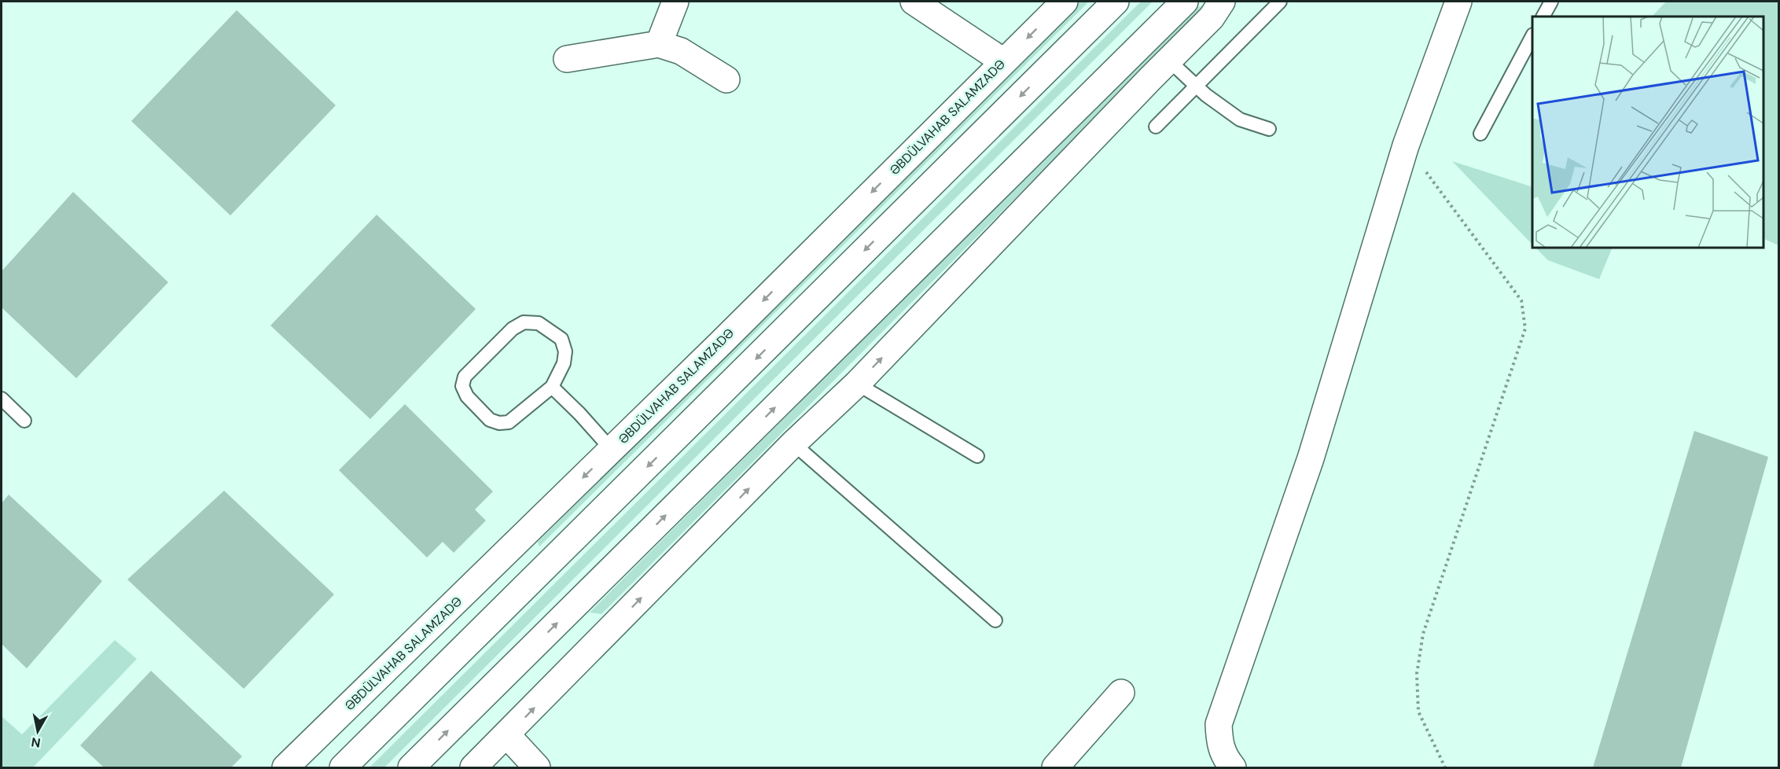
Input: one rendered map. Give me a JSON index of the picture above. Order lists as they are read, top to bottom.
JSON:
{
  "streets": {
    "main road": ["ƏBDÜLVAHAB SALAMZADƏ"]
  },
  "north": "bottom"
}
